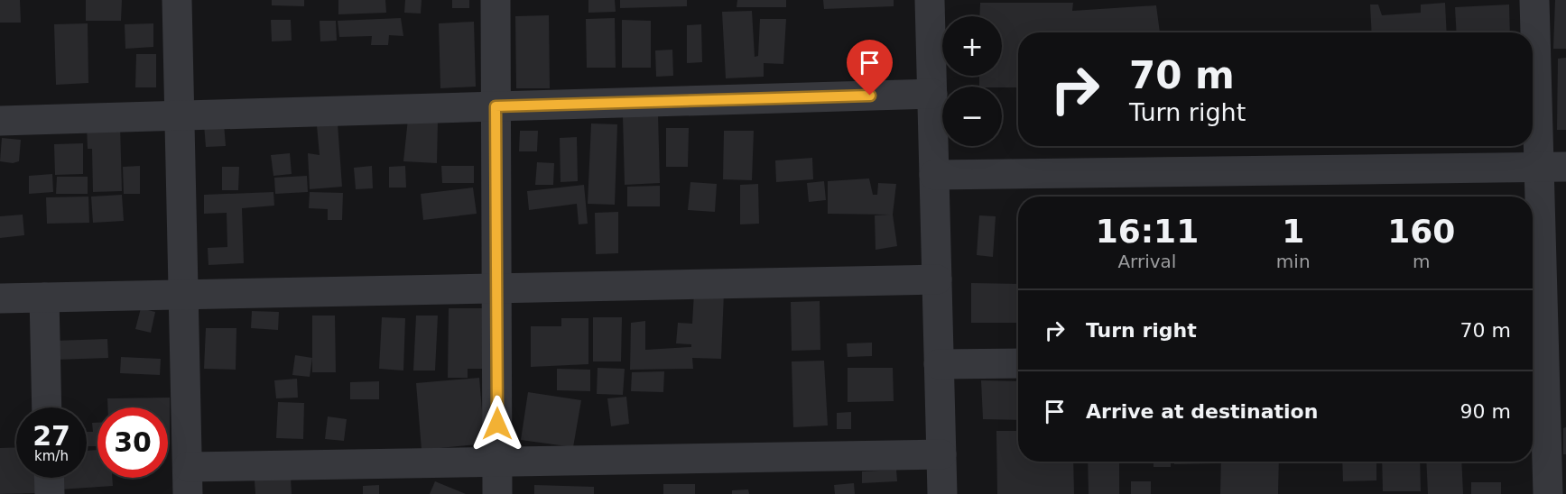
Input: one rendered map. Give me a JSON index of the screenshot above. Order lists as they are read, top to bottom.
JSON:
{
  "page": {
    "map_buttons": ["+", "−"],
    "turn": ["70 m", "Turn right"],
    "eta": [
      "16:11",
      "Arrival",
      "1",
      "min",
      "160",
      "m"
    ],
    "list": [
      {
        "name": "Turn right",
        "value": "70 m"
      },
      {
        "name": "Arrive at destination",
        "value": "90 m"
      }
    ],
    "speed": "27 km/h",
    "limit": "30"
  }
}
